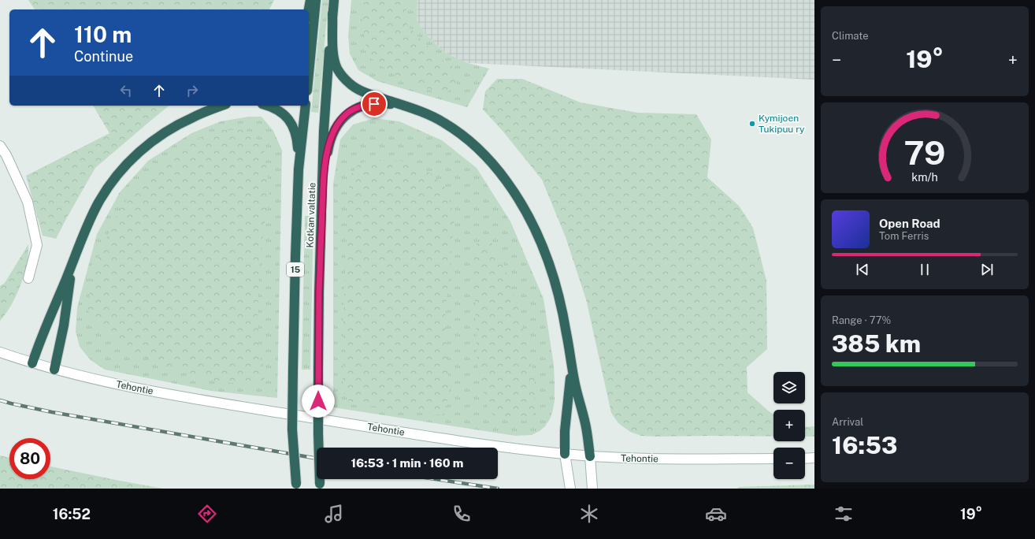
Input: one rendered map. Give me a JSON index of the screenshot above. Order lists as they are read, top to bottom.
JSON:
{
  "streets": {
    "highway": ["Kotkan valtatie", "15"],
    "street": ["Tehontie"]
  },
  "places": ["Kymijoen Tukipuu ry"],
  "page": {
    "tile": [
      "Climate",
      ["Range · 77%", "385 km"],
      ["Arrival", "16:53"]
    ],
    "turn": ["110 m", "Continue"],
    "heat": ["−", "19°", "+"],
    "song": ["Open Road", "Tom Ferris"],
    "map_buttons": ["+", "−"],
    "limit": "80",
    "trip": "16:53 · 1 min · 160 m",
    "tabs": ["16:52", "19°"],
    "gauge": ["79", "km/h"]
  }
}
